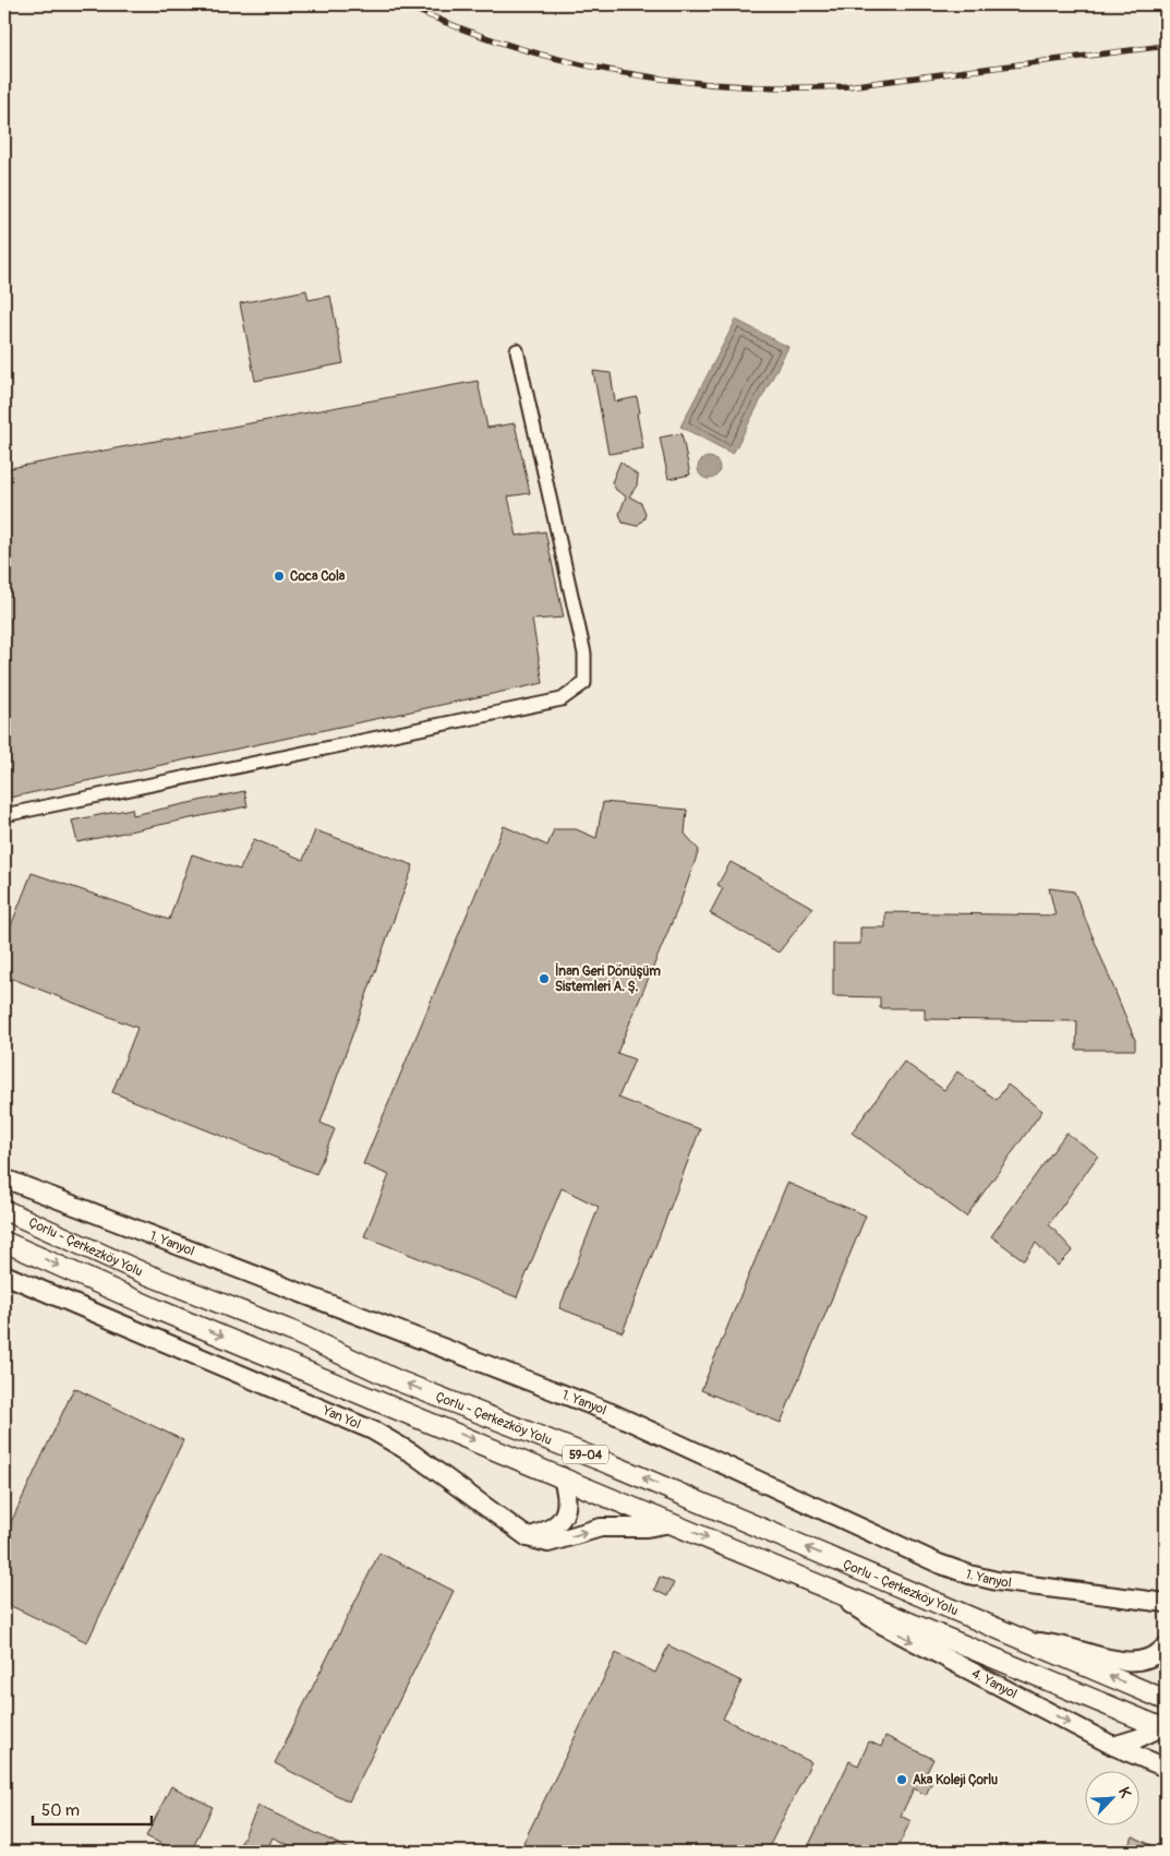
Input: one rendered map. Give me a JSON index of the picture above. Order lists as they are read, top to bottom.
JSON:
{
  "streets": {
    "main road": [
      "1. Yanyol",
      "Çorlu - Çerkezköy Yolu",
      "Yan Yol",
      "59-04",
      "4. Yanyol"
    ]
  },
  "crossings": [
    ["Çorlu - Çerkezköy Yolu", "Yan Yol"],
    ["Çorlu - Çerkezköy Yolu", "4. Yanyol"]
  ],
  "one_way": ["4. Yanyol"],
  "places": ["Coca Cola", "İnan Geri Dönüşüm Sistemleri A. Ş.", "Aka Koleji Çorlu"],
  "scale_bar": "50 m",
  "north": "top right"
}
